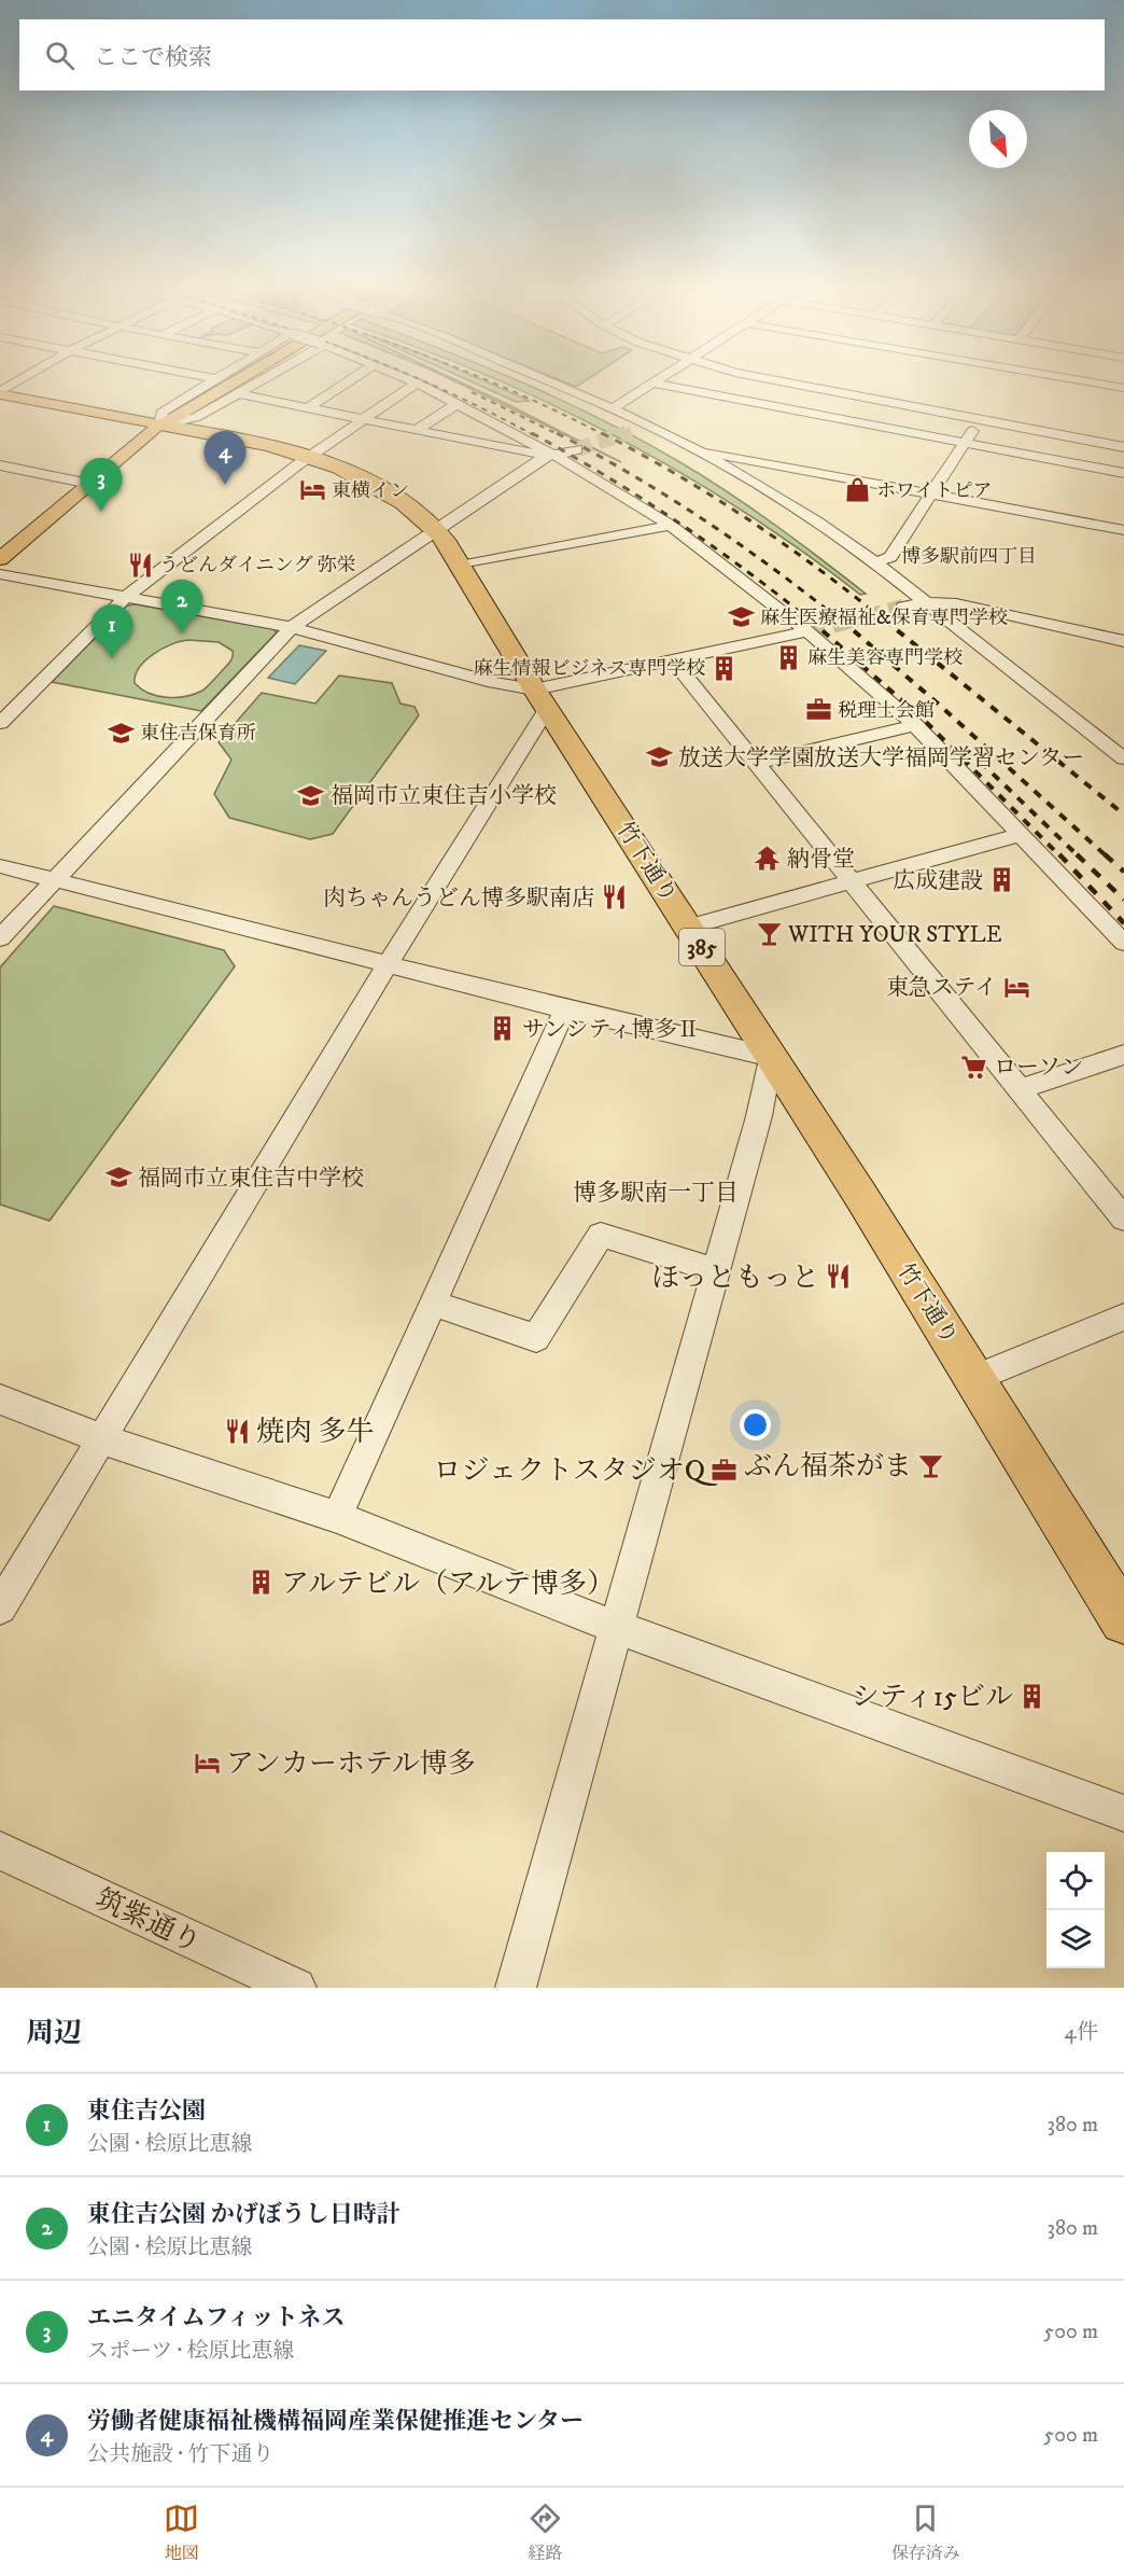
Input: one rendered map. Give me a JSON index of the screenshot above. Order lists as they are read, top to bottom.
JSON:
{
  "streets": {
    "highway": ["竹下通り", "385"],
    "street": ["筑紫通り"]
  },
  "districts": ["博多駅前四丁目", "博多駅南一丁目"],
  "places": {
    "hotel": ["東横イン", "東急ステイ", "アンカーホテル博多"],
    "shop": ["ホワイトピア"],
    "restaurant": [
      "うどんダイニング 弥栄",
      "肉ちゃんうどん博多駅南店",
      "ほっともっと",
      "焼肉 多牛"
    ],
    "school or university": [
      "麻生医療福祉&保育専門学校",
      "東住吉保育所",
      "放送大学学園放送大学福岡学習センター",
      "福岡市立東住吉小学校",
      "福岡市立東住吉中学校"
    ],
    "building": [
      "麻生美容専門学校",
      "麻生情報ビジネス専門学校",
      "広成建設",
      "サンシティ博多Ⅱ",
      "アルテビル（アルテ博多）",
      "シティ15ビル"
    ],
    "office": ["税理士会館", "ロジェクトスタジオQ"],
    "temple": ["納骨堂"],
    "bar": ["WITH YOUR STYLE", "ぶん福茶がま"],
    "supermarket": ["ローソン"]
  },
  "north": "bottom right",
  "page": {
    "search": "ここで検索",
    "pins": [
      "4",
      "3",
      "2",
      "1"
    ],
    "heading": ["周辺", "4件"],
    "list": [
      {
        "mark": "1",
        "name": "東住吉公園",
        "note": "公園 · 桧原比恵線",
        "value": "380 m"
      },
      {
        "mark": "2",
        "name": "東住吉公園 かげぼうし日時計",
        "note": "公園 · 桧原比恵線",
        "value": "380 m"
      },
      {
        "mark": "3",
        "name": "エニタイムフィットネス",
        "note": "スポーツ · 桧原比恵線",
        "value": "500 m"
      },
      {
        "mark": "4",
        "name": "労働者健康福祉機構福岡産業保健推進センター",
        "note": "公共施設 · 竹下通り",
        "value": "500 m"
      }
    ],
    "nav": ["地図", "経路", "保存済み"]
  }
}
